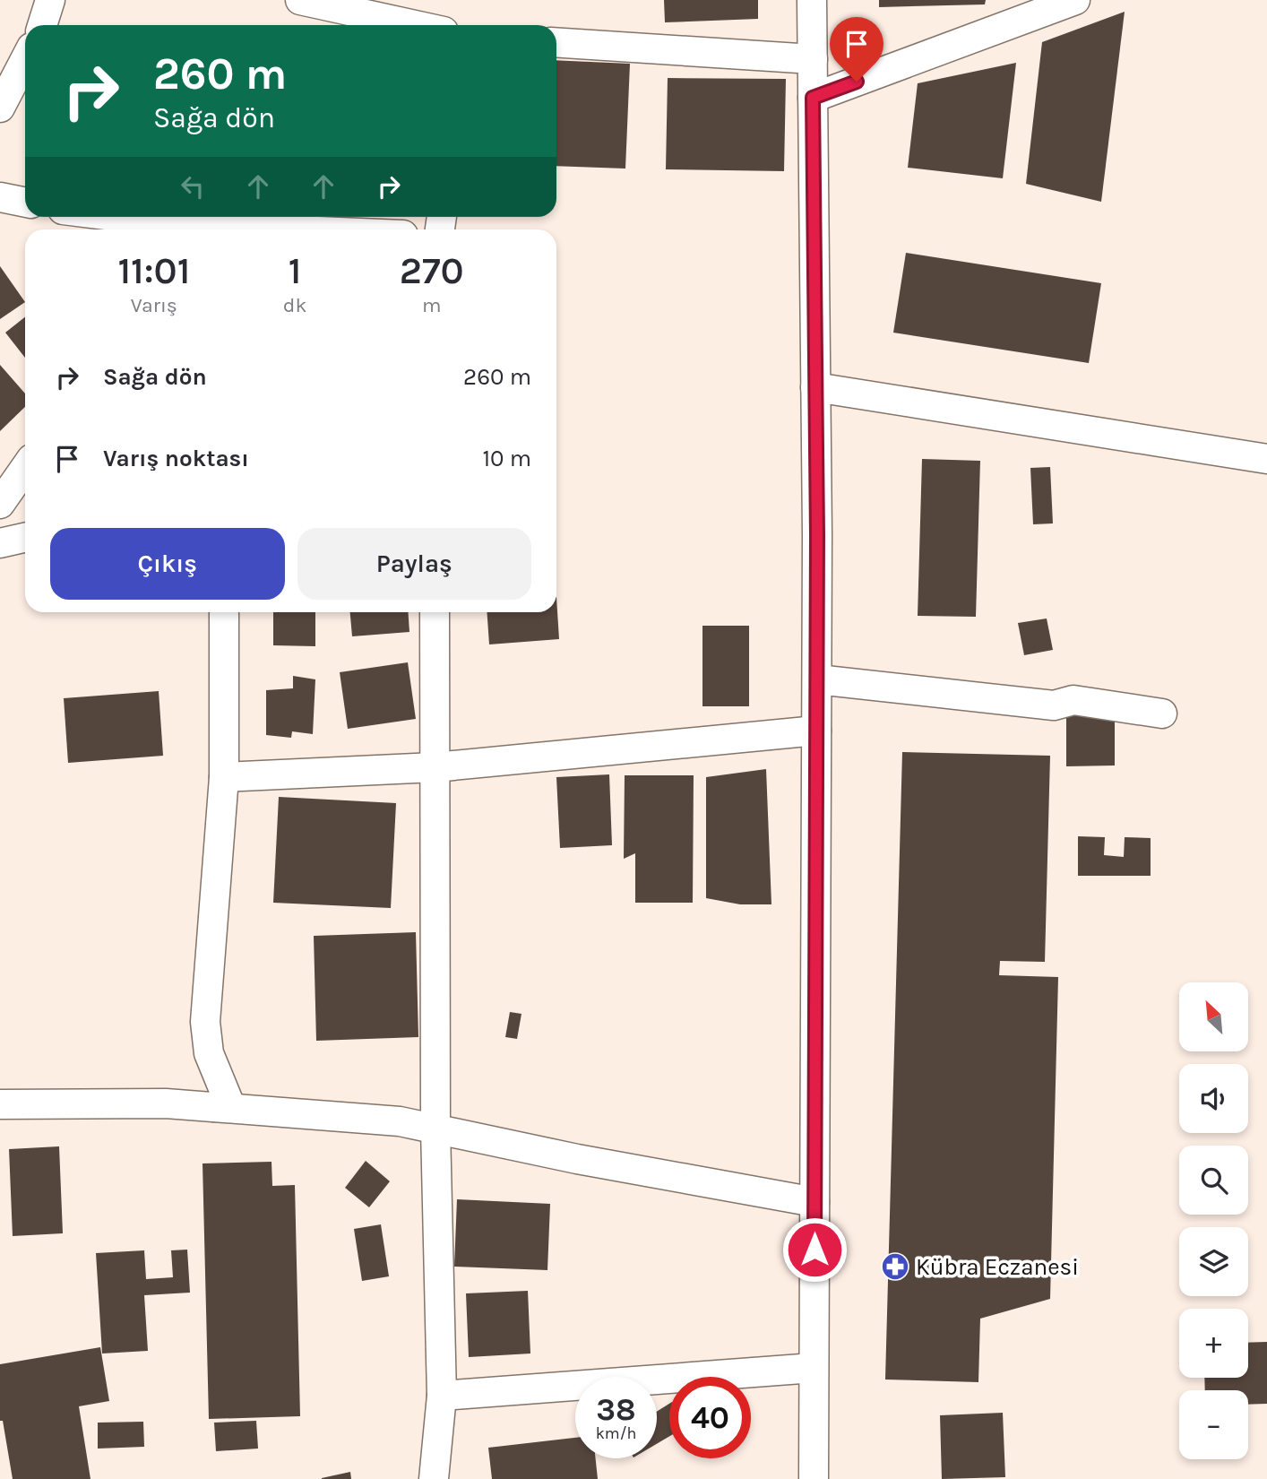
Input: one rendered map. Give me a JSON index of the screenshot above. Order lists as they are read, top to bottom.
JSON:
{
  "places": {
    "pharmacy": ["Kübra Eczanesi"]
  },
  "north": "top left",
  "page": {
    "turn": ["260 m", "Sağa dön"],
    "eta": [
      "11:01",
      "Varış",
      "1",
      "dk",
      "270",
      "m"
    ],
    "list": [
      {
        "name": "Sağa dön",
        "value": "260 m"
      },
      {
        "name": "Varış noktası",
        "value": "10 m"
      }
    ],
    "buttons": ["Çıkış", "Paylaş"],
    "map_buttons": ["+", "−"],
    "speed": "38 km/h",
    "limit": "40"
  }
}
